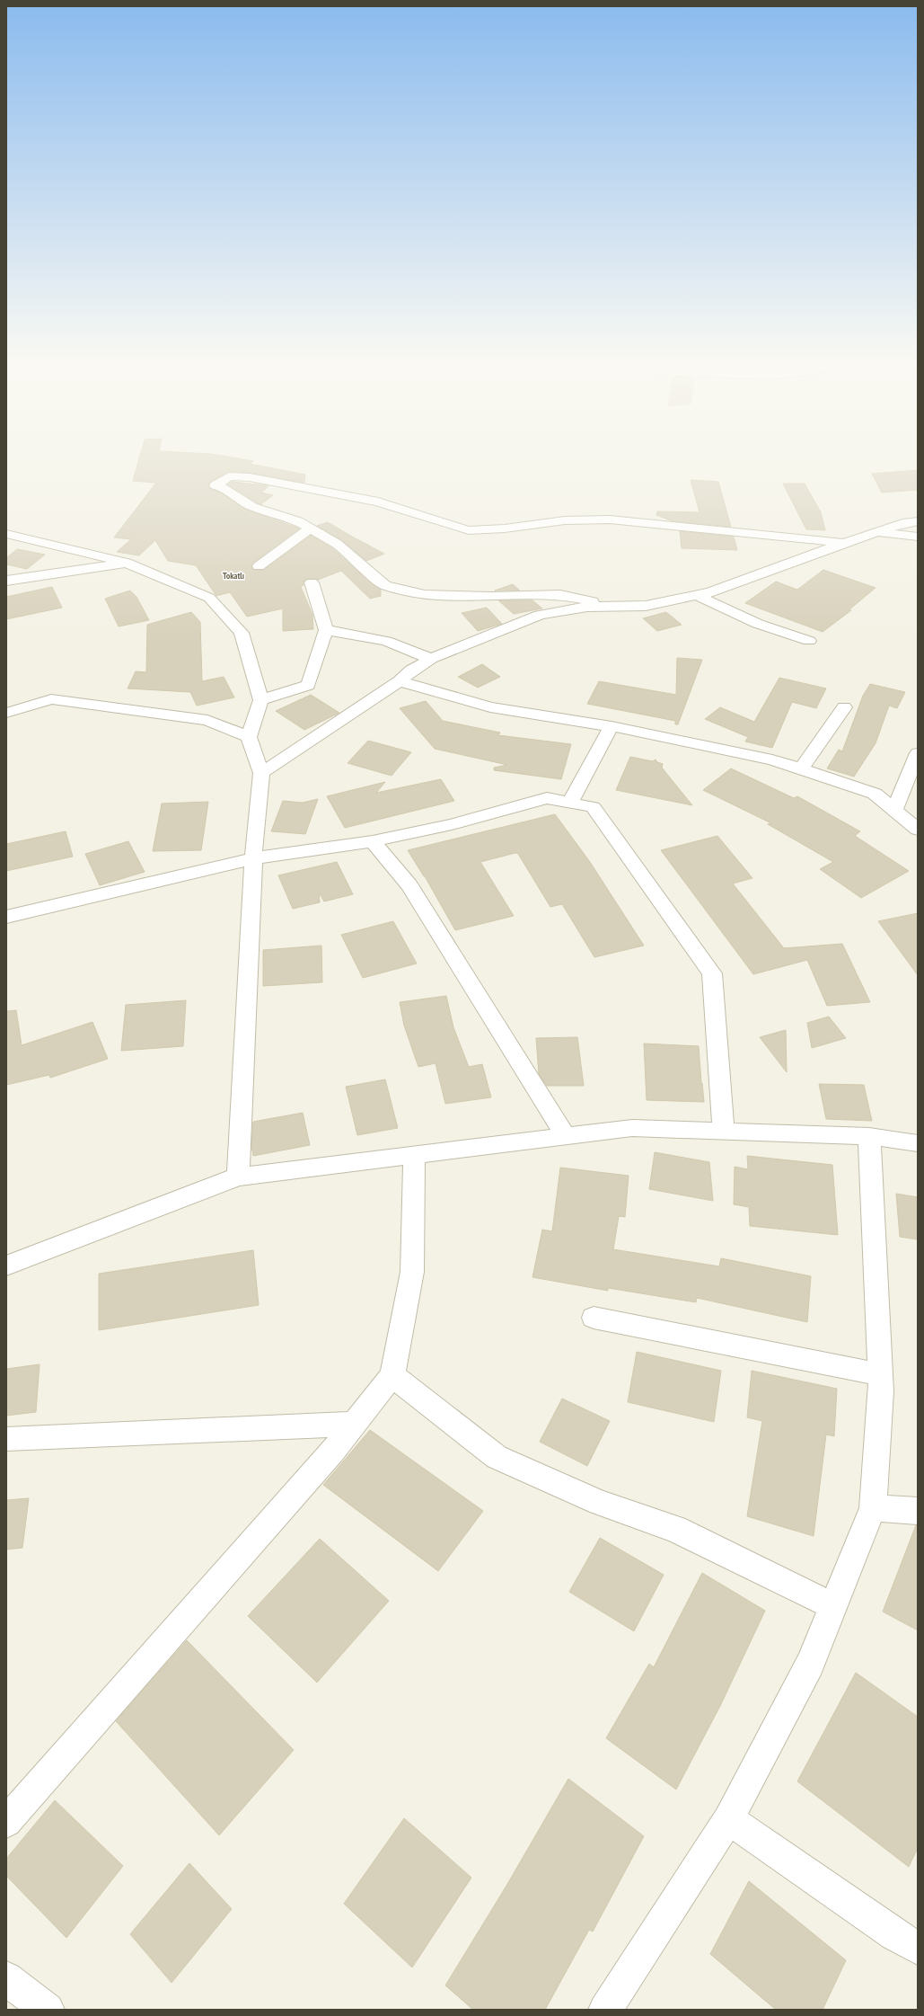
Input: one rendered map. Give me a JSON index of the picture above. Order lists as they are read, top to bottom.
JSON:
{
  "districts": ["Tokatlı"]
}
